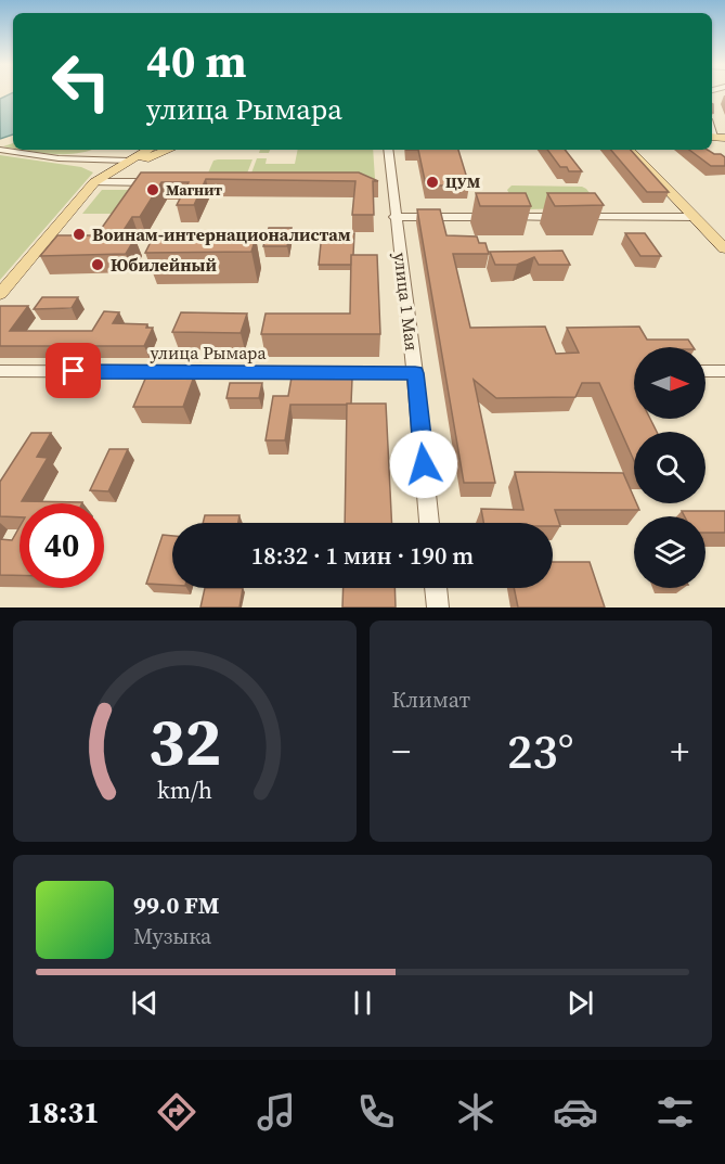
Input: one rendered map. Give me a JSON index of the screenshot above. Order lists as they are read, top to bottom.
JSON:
{
  "streets": {
    "street": ["улица 1 Мая", "улица Рымара"]
  },
  "crossings": [
    ["улица 1 Мая", "улица Рымара"]
  ],
  "places": [
    "ЦУМ",
    "Магнит",
    "Воинам-интернационалистам",
    "Юбилейный"
  ],
  "north": "right",
  "page": {
    "turn": ["40 m", "улица Рымара"],
    "limit": "40",
    "trip": "18:32 · 1 мин · 190 m",
    "tile": "Климат",
    "heat": ["−", "23°", "+"],
    "song": ["99.0 FM", "Музыка"],
    "tabs": "18:31",
    "gauge": ["32", "km/h"]
  }
}
